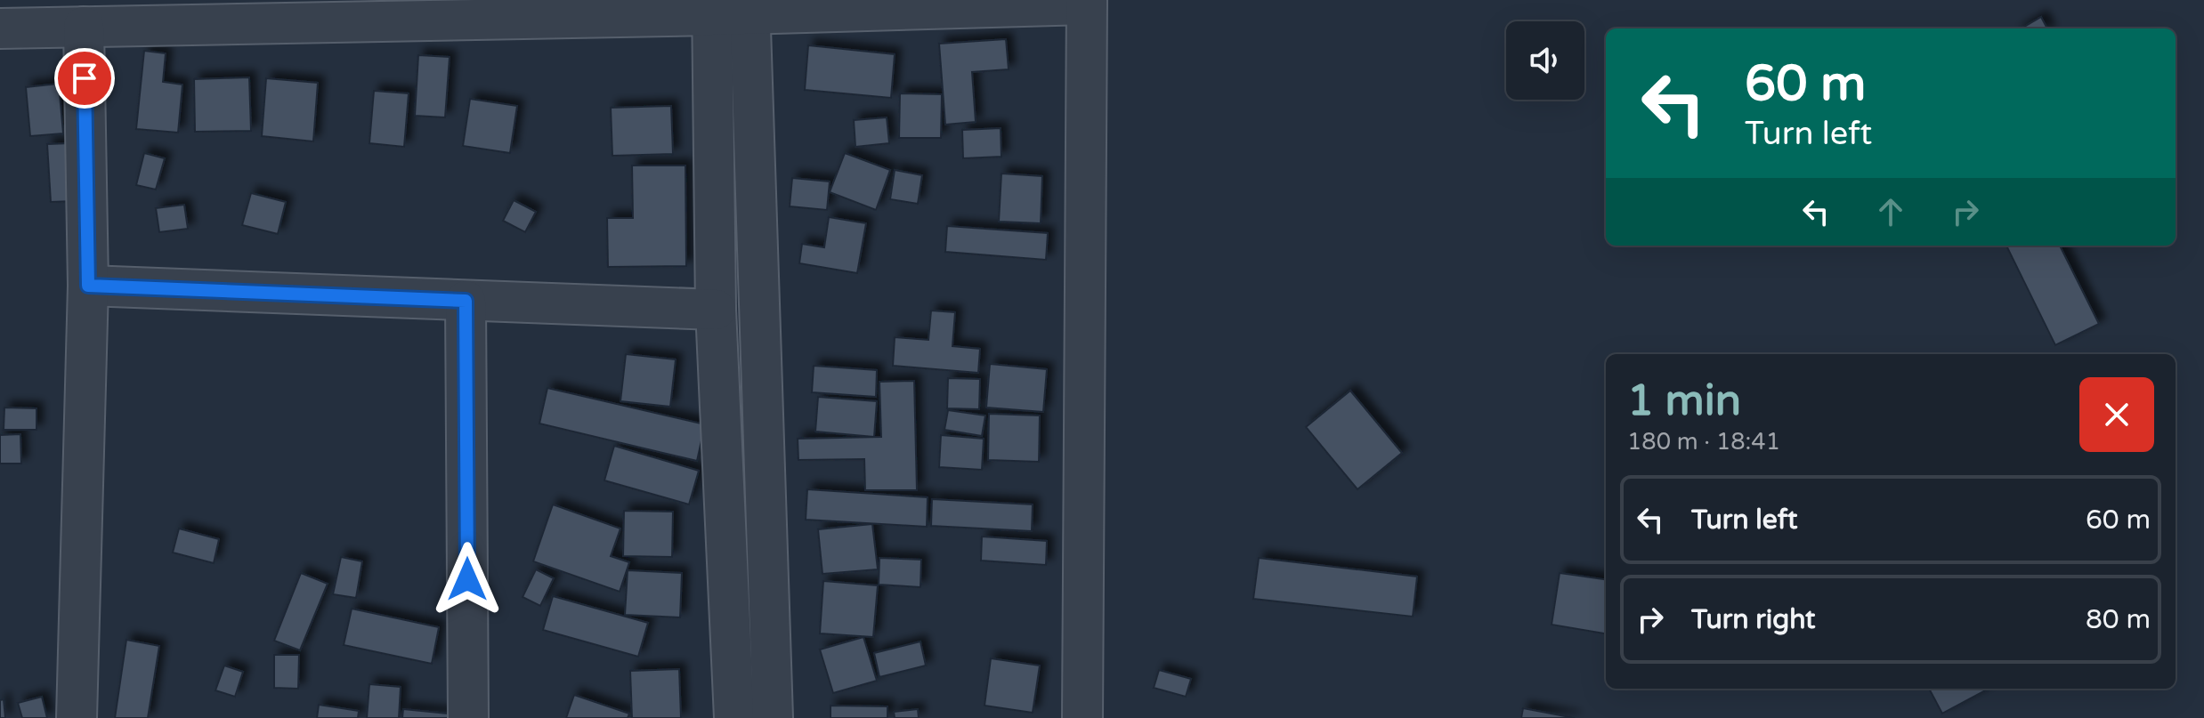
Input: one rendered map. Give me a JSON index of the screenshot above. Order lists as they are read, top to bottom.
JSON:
{
  "page": {
    "turn": ["60 m", "Turn left"],
    "heading": ["1 min", "180 m · 18:41"],
    "list": [
      {
        "name": "Turn left",
        "value": "60 m"
      },
      {
        "name": "Turn right",
        "value": "80 m"
      }
    ]
  }
}
